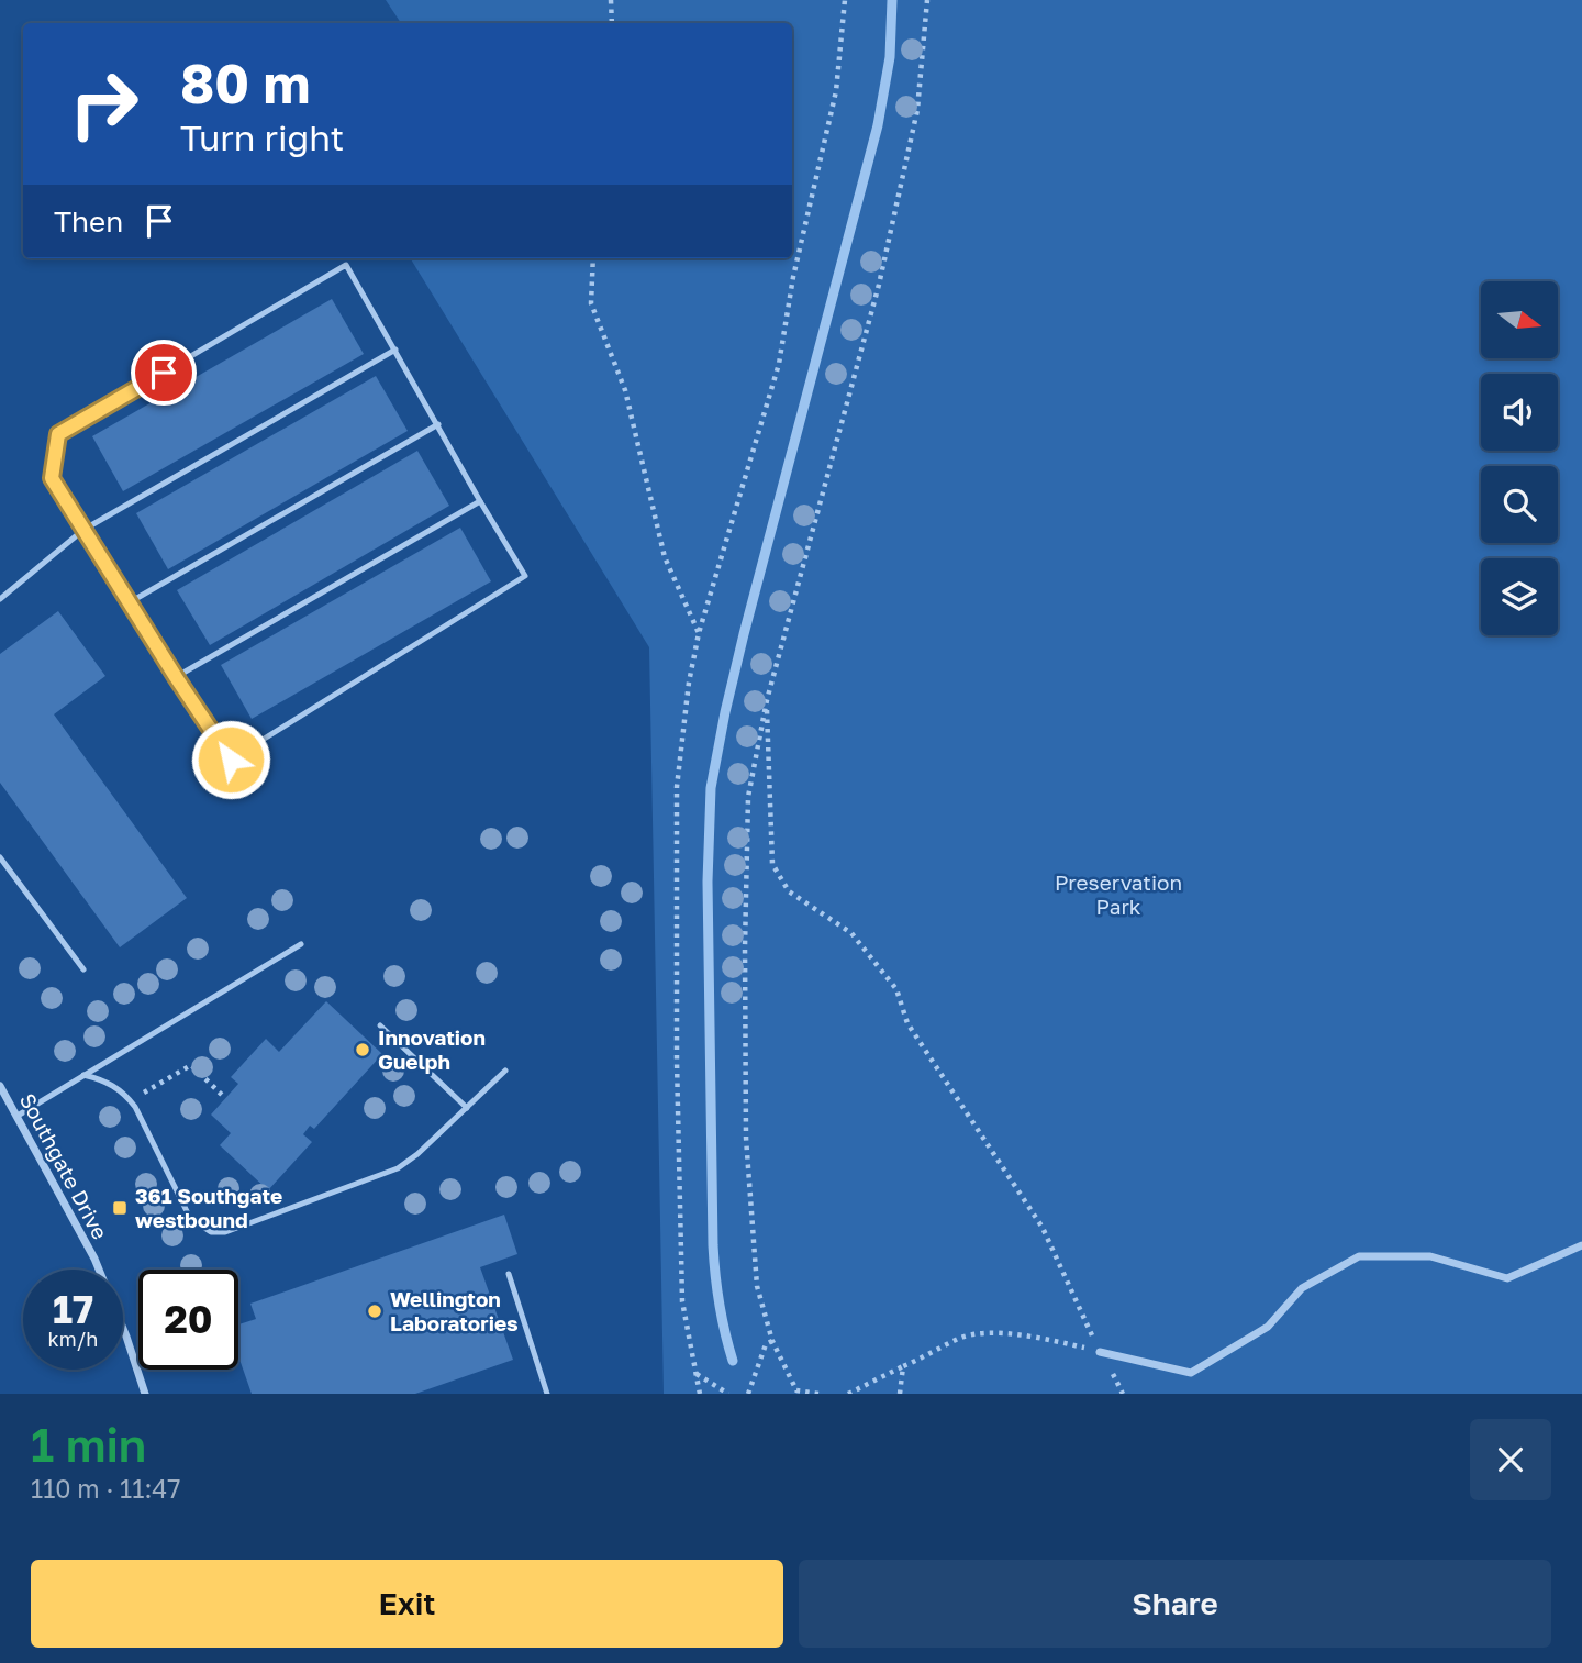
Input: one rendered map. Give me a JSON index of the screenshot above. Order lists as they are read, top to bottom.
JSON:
{
  "streets": {
    "street": ["Southgate Drive"]
  },
  "parks": ["Preservation Park"],
  "places": {
    "other": ["Innovation Guelph", "Wellington Laboratories"],
    "transit": ["361 Southgate westbound"]
  },
  "north": "right",
  "page": {
    "turn": ["80 m", "Turn right"],
    "then": "Then",
    "speed": "17 km/h",
    "limit": "20",
    "heading": ["1 min", "110 m · 11:47"],
    "buttons": ["Exit", "Share"]
  }
}
